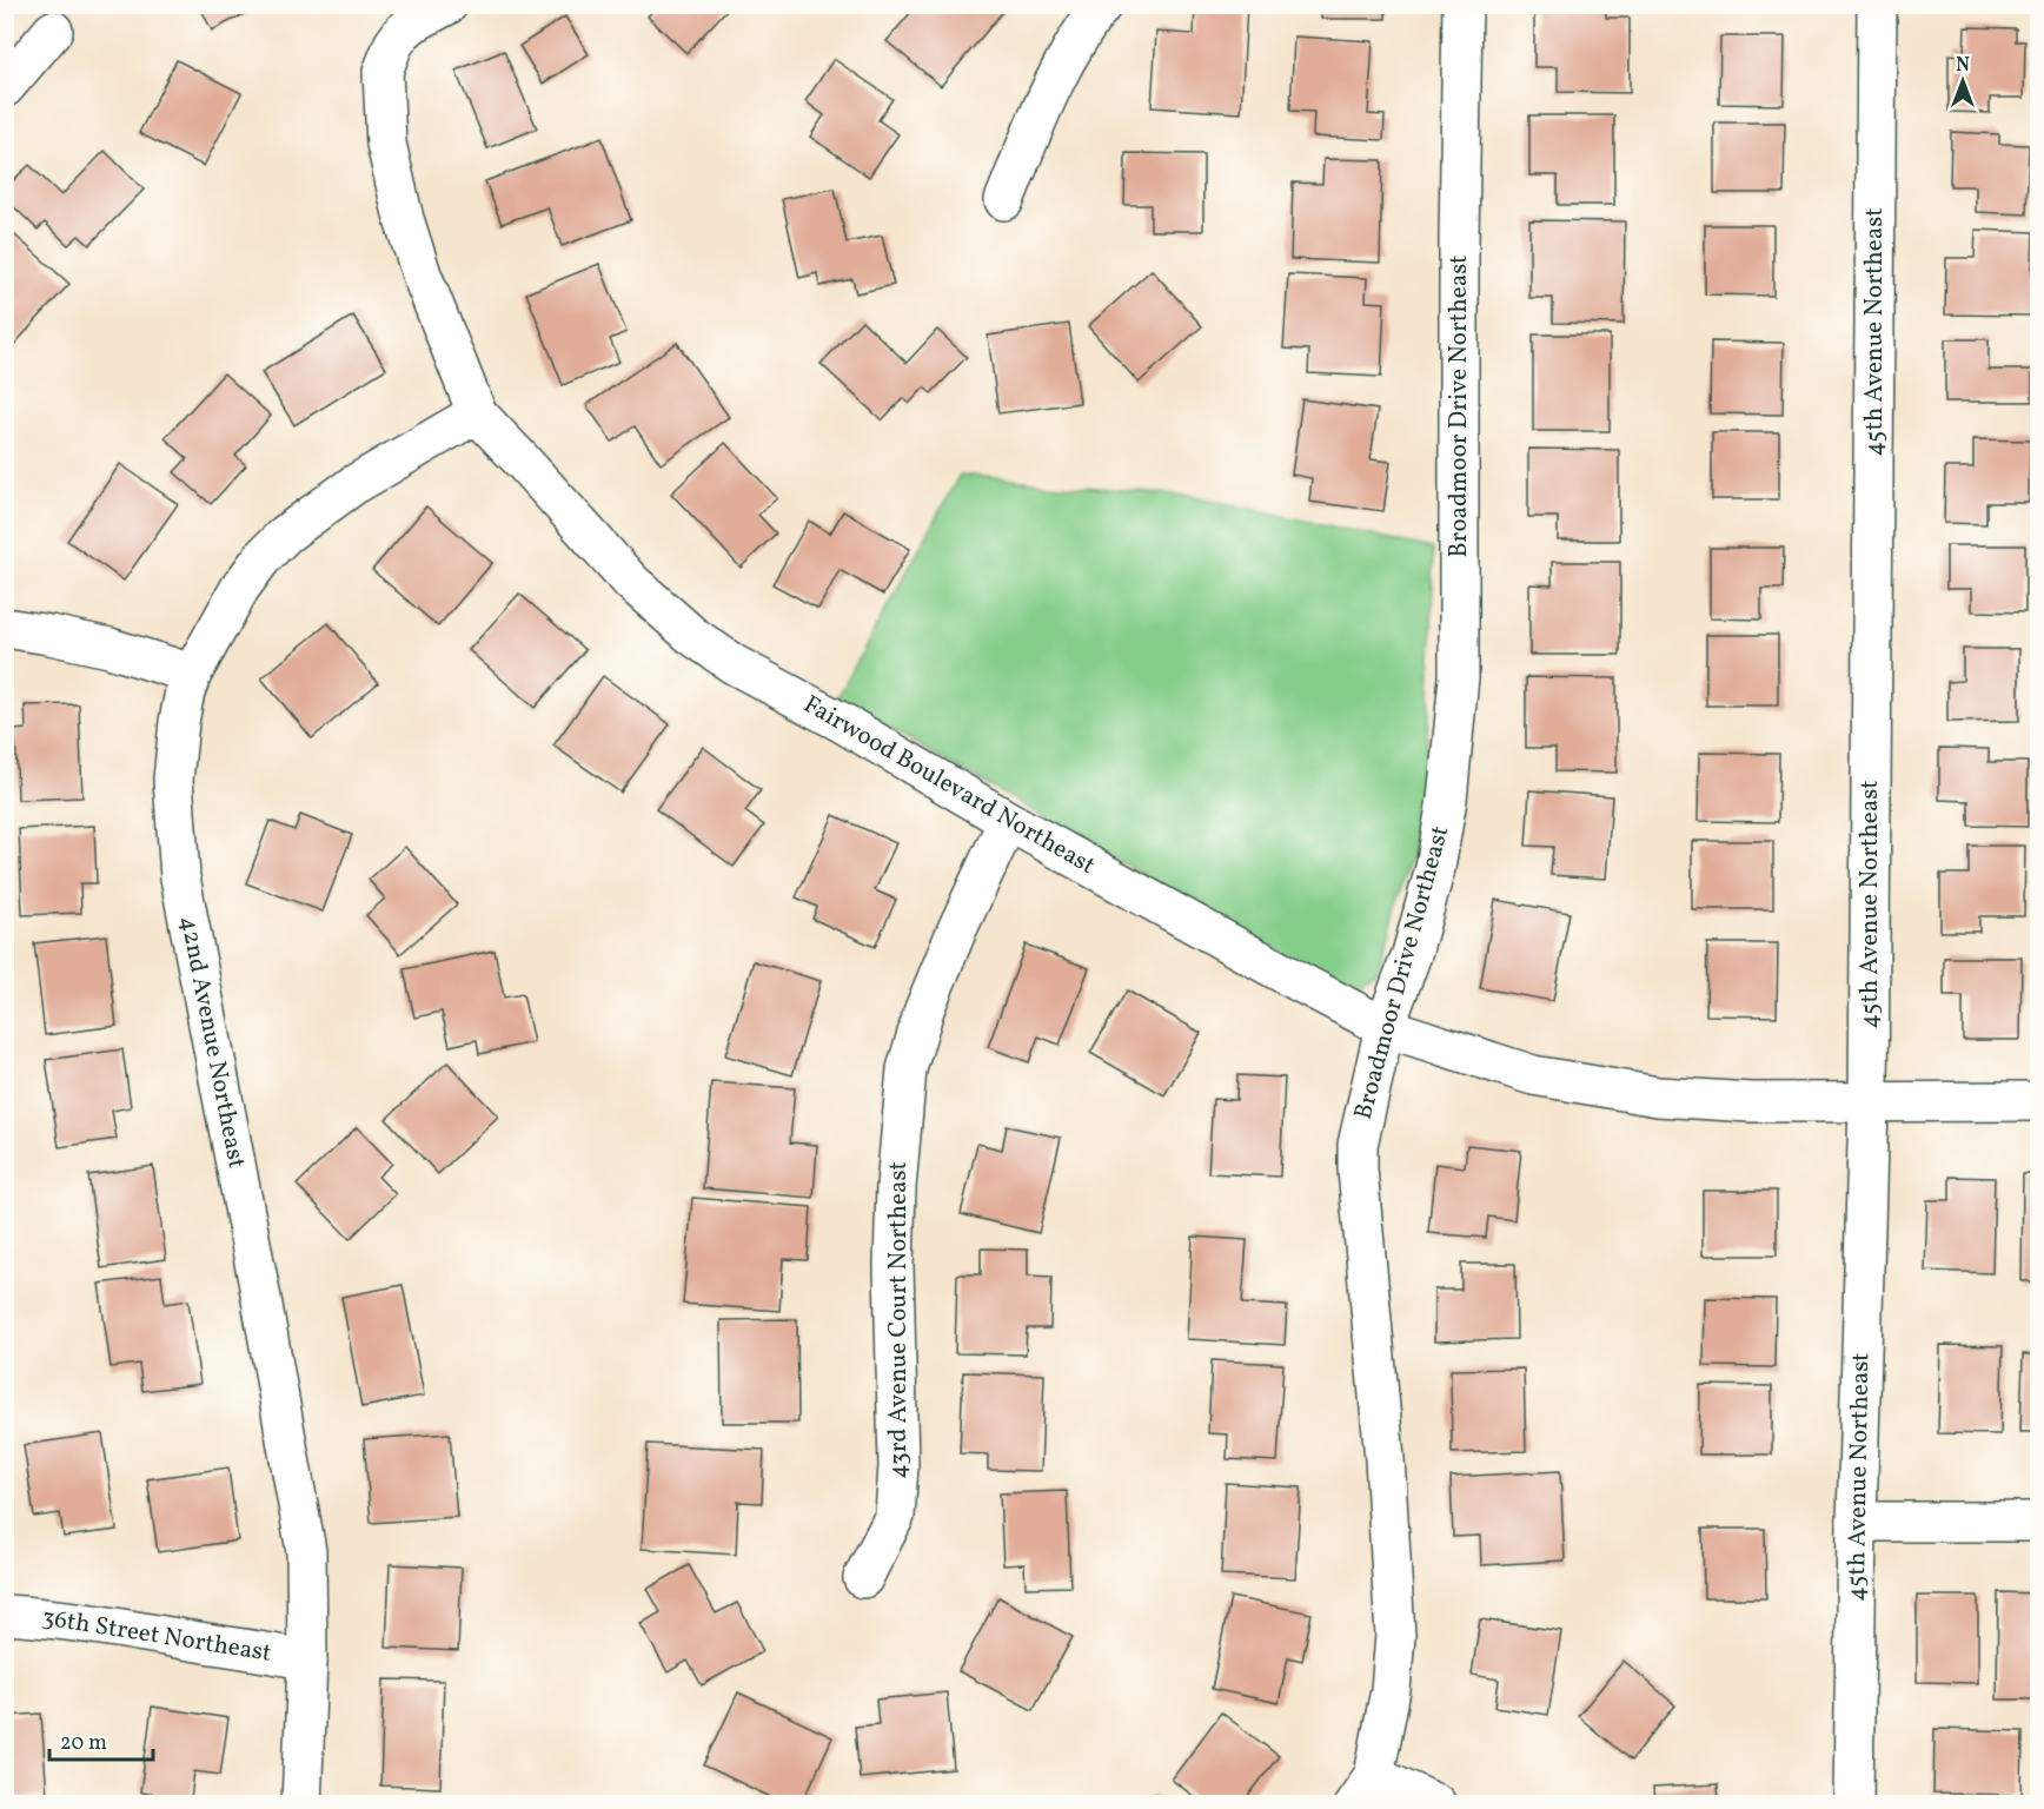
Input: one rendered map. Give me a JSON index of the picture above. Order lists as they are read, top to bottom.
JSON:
{
  "streets": {
    "street": [
      "45th Avenue Northeast",
      "Broadmoor Drive Northeast",
      "Fairwood Boulevard Northeast",
      "42nd Avenue Northeast",
      "43rd Avenue Court Northeast",
      "36th Street Northeast"
    ]
  },
  "crossings": [
    ["45th Avenue Northeast", "Fairwood Boulevard Northeast"],
    ["Broadmoor Drive Northeast", "Fairwood Boulevard Northeast"],
    ["Fairwood Boulevard Northeast", "42nd Avenue Northeast"],
    ["Fairwood Boulevard Northeast", "43rd Avenue Court Northeast"],
    ["42nd Avenue Northeast", "36th Street Northeast"]
  ],
  "scale_bar": "20 m",
  "north": "top"
}
